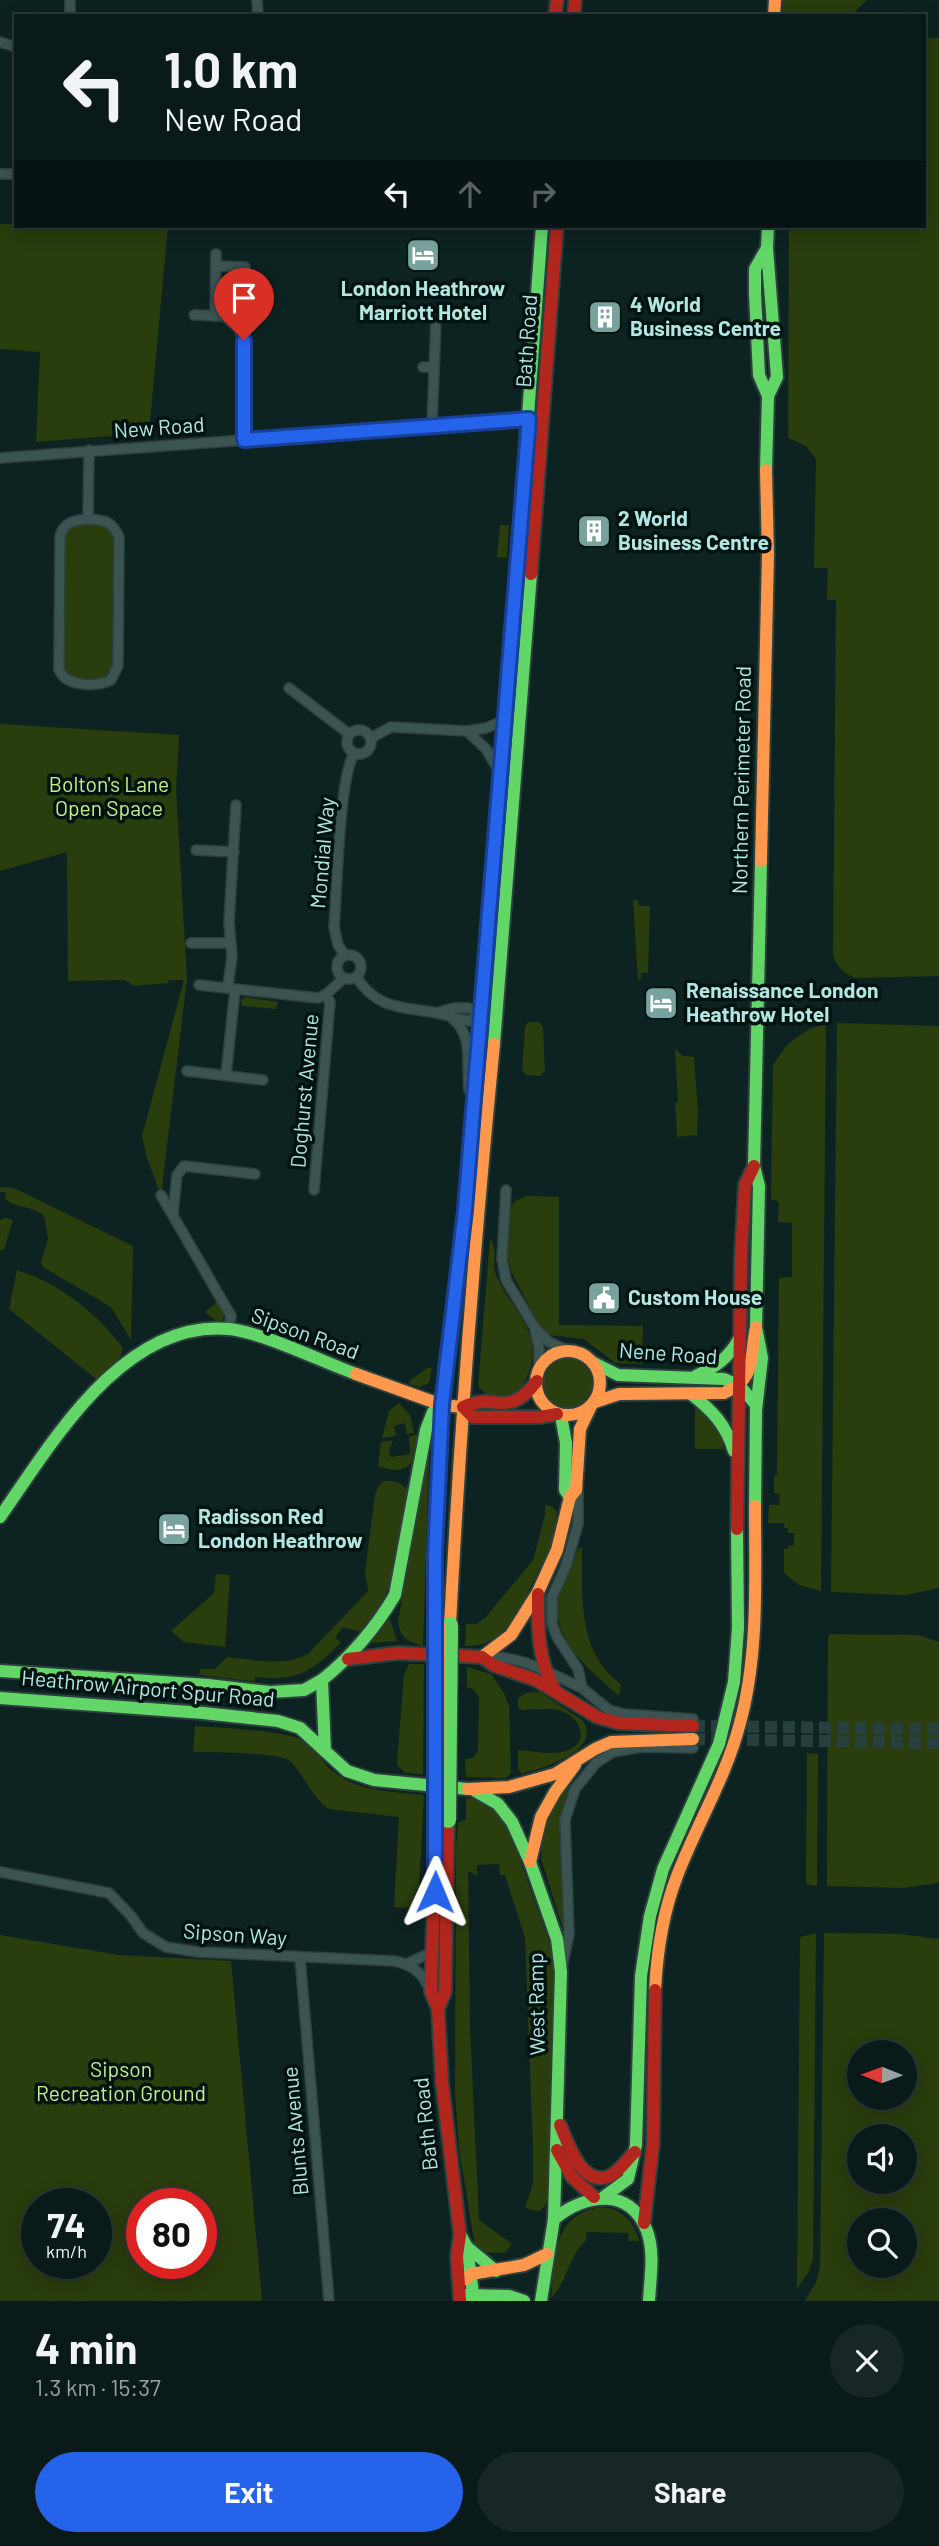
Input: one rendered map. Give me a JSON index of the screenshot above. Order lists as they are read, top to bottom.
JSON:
{
  "streets": {
    "main road": [
      "Bath Road",
      "Northern Perimeter Road",
      "Sipson Road",
      "Nene Road",
      "Heathrow Airport Spur Road",
      "West Ramp"
    ],
    "street": [
      "New Road",
      "Mondial Way",
      "Doghurst Avenue",
      "Sipson Way",
      "Blunts Avenue"
    ]
  },
  "crossings": [
    ["Bath Road", "New Road"],
    ["Bath Road", "Sipson Road"],
    ["Northern Perimeter Road", "Nene Road"],
    ["Heathrow Airport Spur Road", "West Ramp"],
    ["Sipson Way", "Blunts Avenue"]
  ],
  "parks": ["Bolton's Lane Open Space", "Sipson Recreation Ground"],
  "places": {
    "hotel": ["London Heathrow Marriott Hotel", "Renaissance London Heathrow Hotel", "Radisson Red London Heathrow"],
    "building": ["4 World Business Centre", "2 World Business Centre"],
    "public building": ["Custom House"]
  },
  "north": "left",
  "page": {
    "turn": ["1.0 km", "New Road"],
    "speed": "74 km/h",
    "limit": "80",
    "heading": ["4 min", "1.3 km · 15:37"],
    "buttons": ["Exit", "Share"]
  }
}
